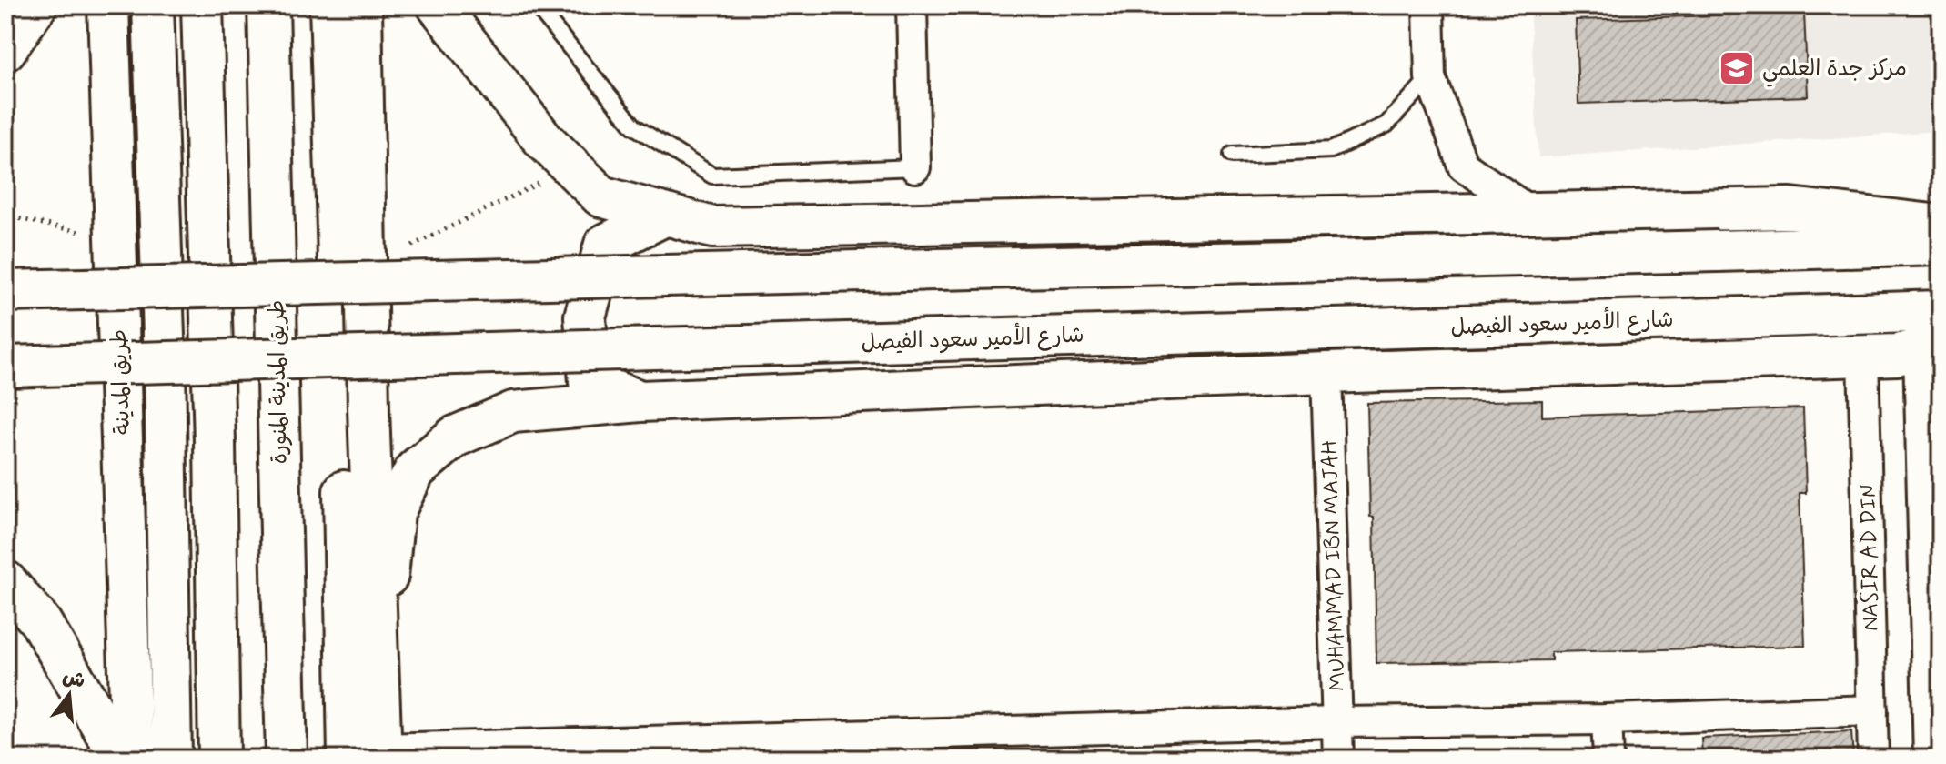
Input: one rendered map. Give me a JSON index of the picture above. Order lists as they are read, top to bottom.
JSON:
{
  "streets": {
    "main road": ["شارع الأمير سعود الفيصل", "طريق المدينة", "طريق المدينة المنورة"],
    "street": ["NASIR AD DIN", "MUHAMMAD IBN MAJAH"]
  },
  "crossings": [
    ["شارع الأمير سعود الفيصل", "طريق المدينة"]
  ],
  "places": {
    "school or university": ["مركز جدة العلمي"]
  },
  "north": "top"
}
